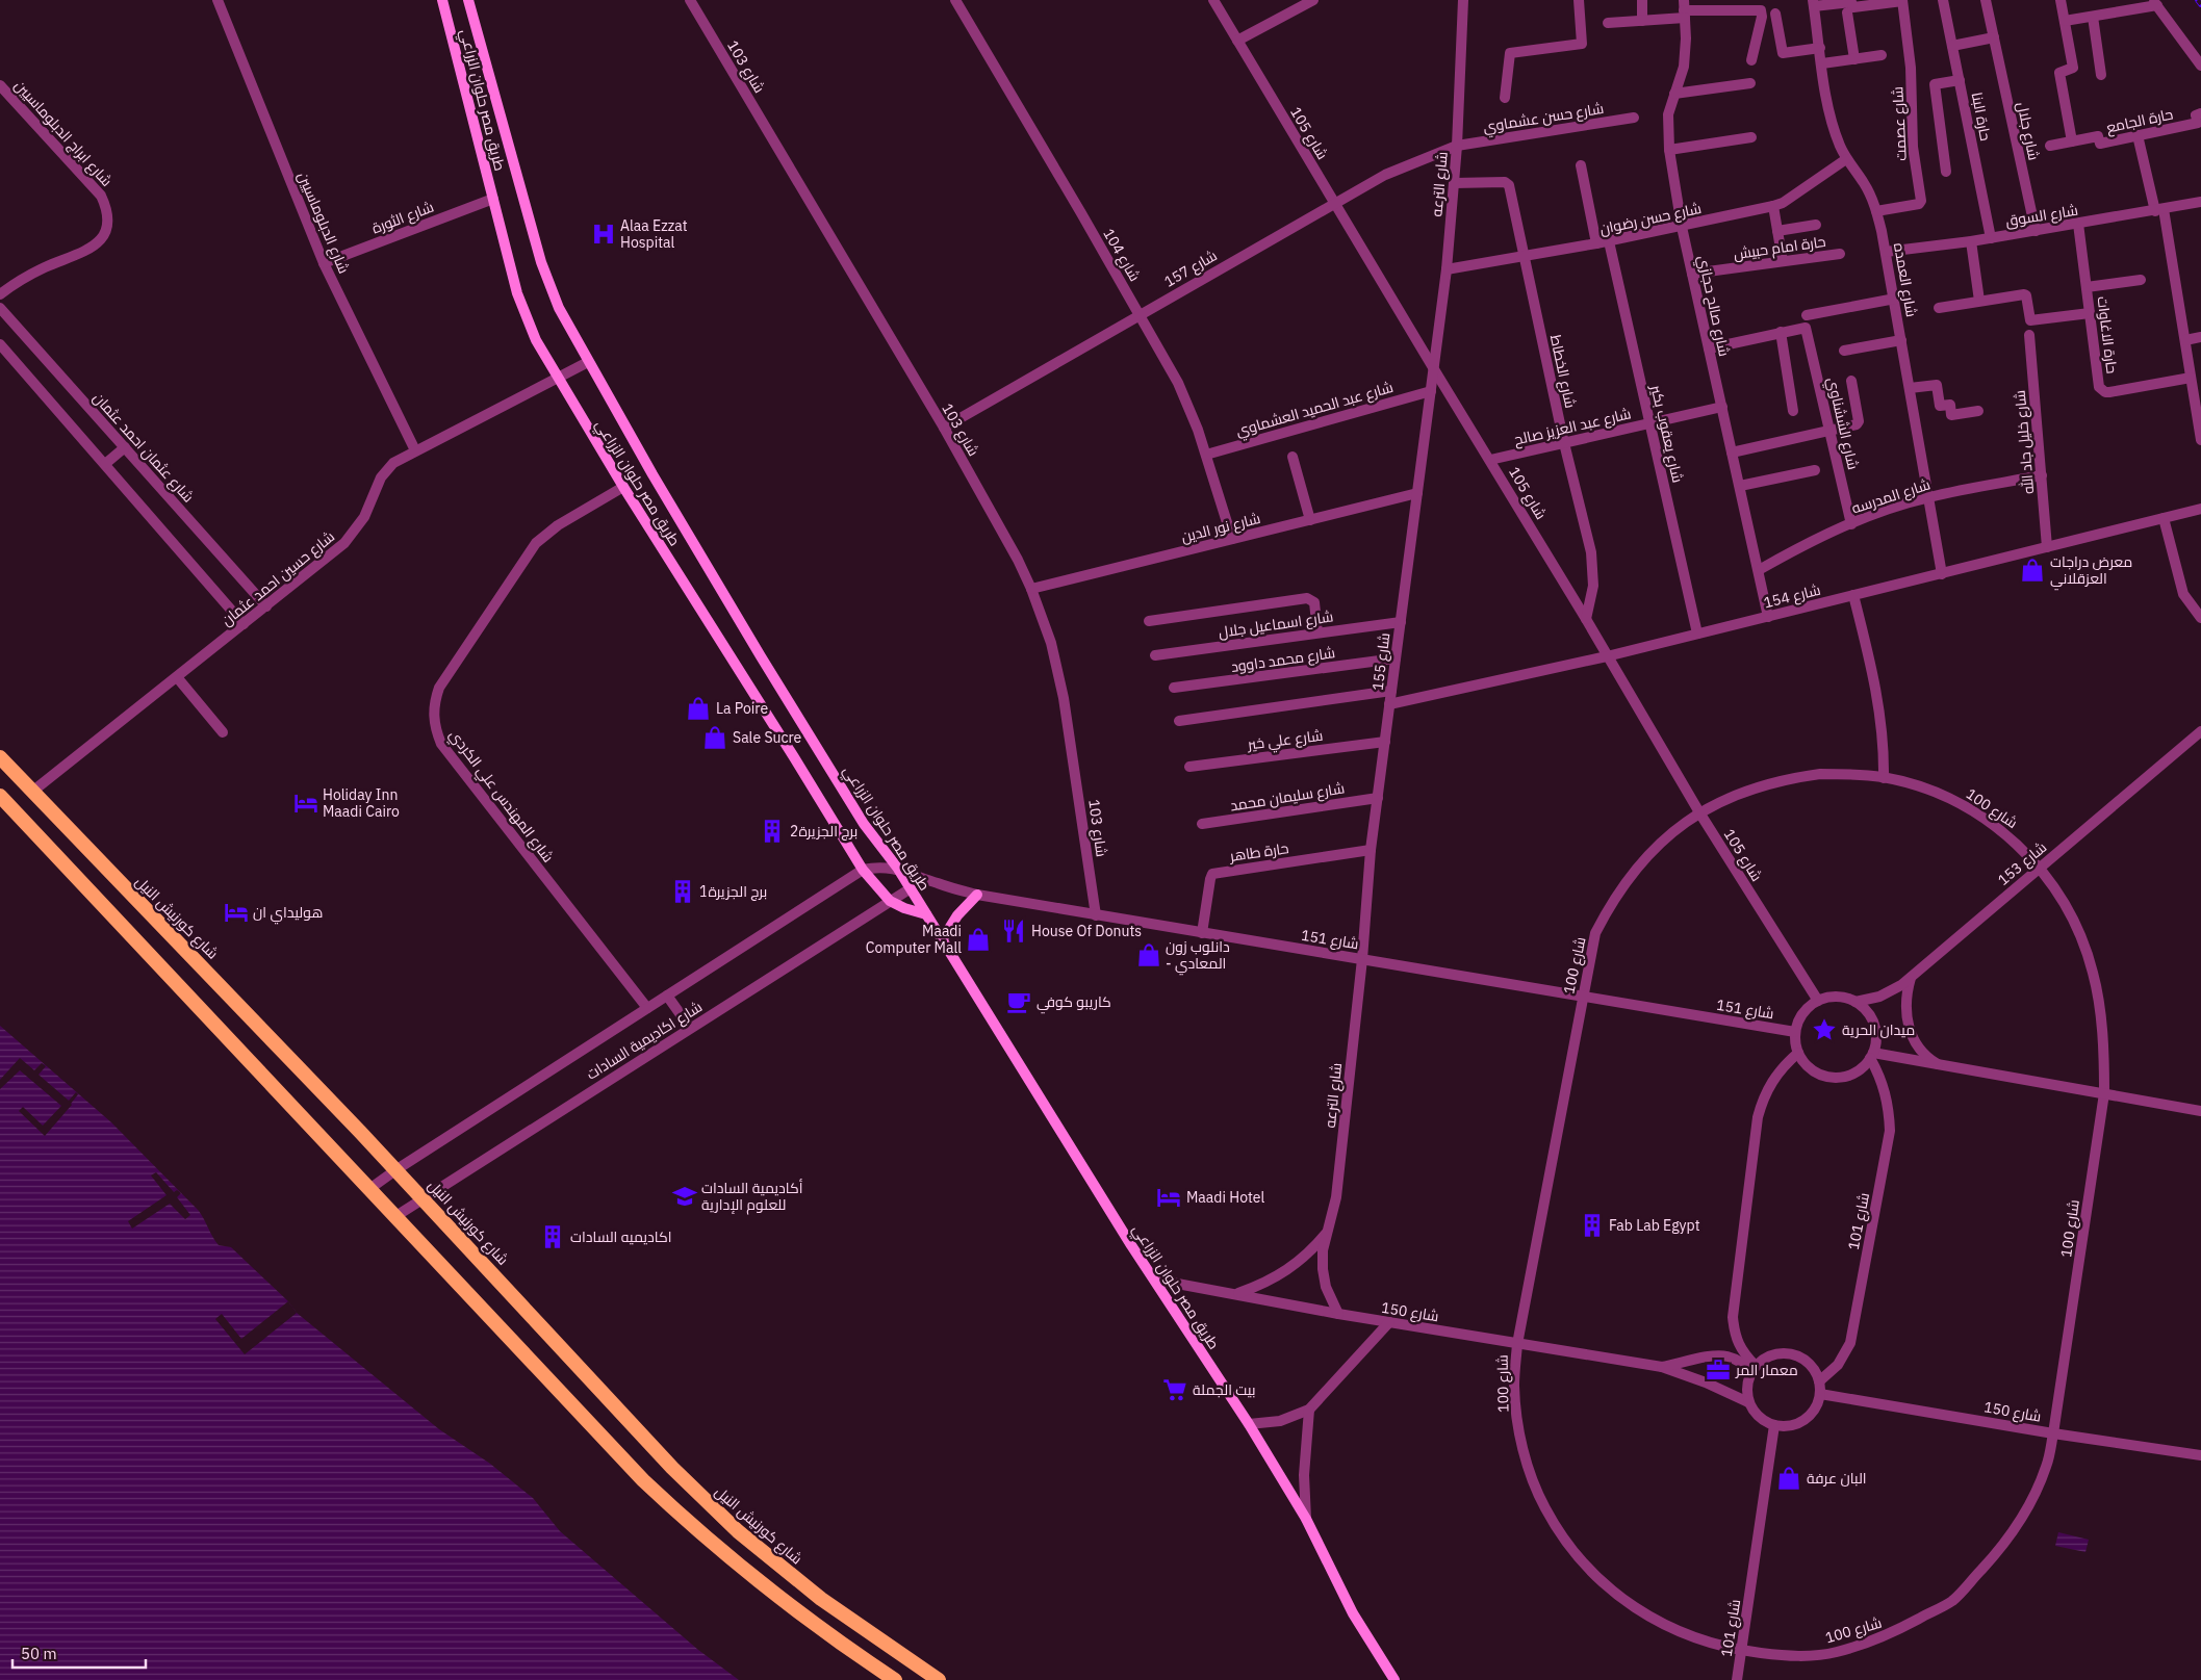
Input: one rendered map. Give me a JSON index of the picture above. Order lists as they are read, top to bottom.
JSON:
{
  "streets": {
    "highway": ["شارع كورنيش النيل"],
    "main road": ["طريق مصر حلوان الزراعي"],
    "street": [
      "شارع 103",
      "حارة البنا",
      "شارع حسن عشماوي",
      "حارة الجامع",
      "شارع عصمت",
      "شارع جلال",
      "شارع ابراج الدبلوماسيين",
      "شارع 105",
      "شارع الترعه",
      "شارع السوق",
      "شارع الثورة",
      "شارع حسن رضوان",
      "شارع الدبلوماسيين",
      "حارة امام حبيش",
      "شارع 104",
      "شارع 157",
      "شارع العمده",
      "شارع صالح حجازي",
      "حارة الاغاوات",
      "شارع الخطاط",
      "شارع عبد الحميد العشماوي",
      "شارع الششناوي",
      "شارع عبد العزيز صالح",
      "شارع يعقوب بكير",
      "شارع خليل جاد الله",
      "شارع عثمان احمد عثمان",
      "شارع المدرسه",
      "شارع نور الدين",
      "شارع حسين احمد عثمان",
      "شارع 154",
      "شارع اسماعيل جلال",
      "شارع محمد داوود",
      "شارع 155",
      "شارع علي خير",
      "شارع المهندس علي الكردي",
      "شارع سليمان محمد",
      "شارع 100",
      "حارة طاهر",
      "شارع 153",
      "شارع 151",
      "شارع اكاديمية السادات",
      "شارع 101",
      "شارع 150"
    ]
  },
  "crossings": [
    ["شارع 103", "شارع 157"],
    ["شارع 103", "شارع نور الدين"],
    ["شارع 103", "شارع 151"],
    ["طريق مصر حلوان الزراعي", "شارع الثورة"],
    ["طريق مصر حلوان الزراعي", "شارع حسين احمد عثمان"],
    ["طريق مصر حلوان الزراعي", "شارع المهندس علي الكردي"],
    ["طريق مصر حلوان الزراعي", "شارع 151"],
    ["طريق مصر حلوان الزراعي", "شارع اكاديمية السادات"],
    ["طريق مصر حلوان الزراعي", "شارع 150"],
    ["حارة البنا", "شارع السوق"],
    ["شارع حسن عشماوي", "شارع الترعه"],
    ["شارع حسن عشماوي", "شارع 157"],
    ["شارع عصمت", "شارع العمده"],
    ["شارع جلال", "شارع السوق"],
    ["شارع 105", "شارع الترعه"],
    ["شارع 105", "شارع 157"],
    ["شارع 105", "شارع الخطاط"],
    ["شارع 105", "شارع عبد العزيز صالح"],
    ["شارع 105", "شارع 154"],
    ["شارع 105", "شارع 155"],
    ["شارع 105", "شارع 100"],
    ["شارع 105", "شارع 153"],
    ["شارع 105", "شارع 151"],
    ["شارع 105", "شارع 101"],
    ["شارع الترعه", "شارع حسن رضوان"],
    ["شارع الترعه", "شارع 157"],
    ["شارع الترعه", "شارع الخطاط"],
    ["شارع الترعه", "شارع 155"],
    ["شارع الترعه", "شارع 151"],
    ["شارع الترعه", "شارع 150"],
    ["شارع السوق", "شارع العمده"],
    ["شارع السوق", "حارة الاغاوات"],
    ["شارع الثورة", "شارع الدبلوماسيين"],
    ["شارع حسن رضوان", "شارع العمده"],
    ["شارع حسن رضوان", "شارع صالح حجازي"],
    ["شارع حسن رضوان", "شارع الخطاط"],
    ["شارع حسن رضوان", "شارع يعقوب بكير"],
    ["شارع الدبلوماسيين", "شارع حسين احمد عثمان"],
    ["حارة امام حبيش", "شارع صالح حجازي"],
    ["شارع 104", "شارع 157"],
    ["شارع 104", "شارع عبد الحميد العشماوي"],
    ["شارع 104", "شارع نور الدين"],
    ["شارع العمده", "شارع المدرسه"],
    ["شارع العمده", "شارع 154"],
    ["شارع صالح حجازي", "شارع عبد العزيز صالح"],
    ["شارع صالح حجازي", "شارع المدرسه"],
    ["شارع صالح حجازي", "شارع 154"],
    ["شارع الخطاط", "شارع عبد العزيز صالح"],
    ["شارع عبد الحميد العشماوي", "شارع 155"],
    ["شارع الششناوي", "شارع المدرسه"],
    ["شارع عبد العزيز صالح", "شارع يعقوب بكير"],
    ["شارع يعقوب بكير", "شارع 154"],
    ["شارع خليل جاد الله", "شارع المدرسه"],
    ["شارع خليل جاد الله", "شارع 154"],
    ["شارع عثمان احمد عثمان", "شارع حسين احمد عثمان"],
    ["شارع نور الدين", "شارع 155"],
    ["شارع حسين احمد عثمان", "شارع كورنيش النيل"],
    ["شارع 154", "شارع 155"],
    ["شارع اسماعيل جلال", "شارع 155"],
    ["شارع محمد داوود", "شارع 155"],
    ["شارع 155", "شارع علي خير"],
    ["شارع 155", "شارع سليمان محمد"],
    ["شارع 155", "حارة طاهر"],
    ["شارع 155", "شارع 151"],
    ["شارع المهندس علي الكردي", "شارع اكاديمية السادات"],
    ["شارع 100", "شارع 153"],
    ["شارع 100", "شارع 151"],
    ["شارع 100", "شارع 101"],
    ["شارع 100", "شارع 150"],
    ["حارة طاهر", "شارع 151"],
    ["شارع 153", "شارع 151"],
    ["شارع 153", "شارع 101"],
    ["شارع كورنيش النيل", "شارع اكاديمية السادات"],
    ["شارع 151", "شارع اكاديمية السادات"],
    ["شارع 151", "شارع 101"],
    ["شارع 101", "شارع 150"]
  ],
  "places": {
    "hospital": ["Alaa Ezzat Hospital"],
    "shop": [
      "معرض دراجات العزقلاني",
      "La Poire",
      "Sale Sucre",
      "Maadi Computer Mall",
      "دانلوب زون - المعادي",
      "البان عرفة"
    ],
    "hotel": ["Holiday Inn Maadi Cairo", "هوليداي ان", "Maadi Hotel"],
    "building": [
      "برج الجزيرة2",
      "برج الجزيرة1",
      "Fab Lab Egypt",
      "اكاديميه السادات"
    ],
    "restaurant": ["House Of Donuts"],
    "cafe": ["كاريبو كوفي"],
    "place": ["ميدان الحرية"],
    "school or university": ["أكاديمية السادات للعلوم الإدارية"],
    "office": ["معمار المر"],
    "supermarket": ["بيت الجملة"]
  },
  "scale_bar": "50 m"
}
